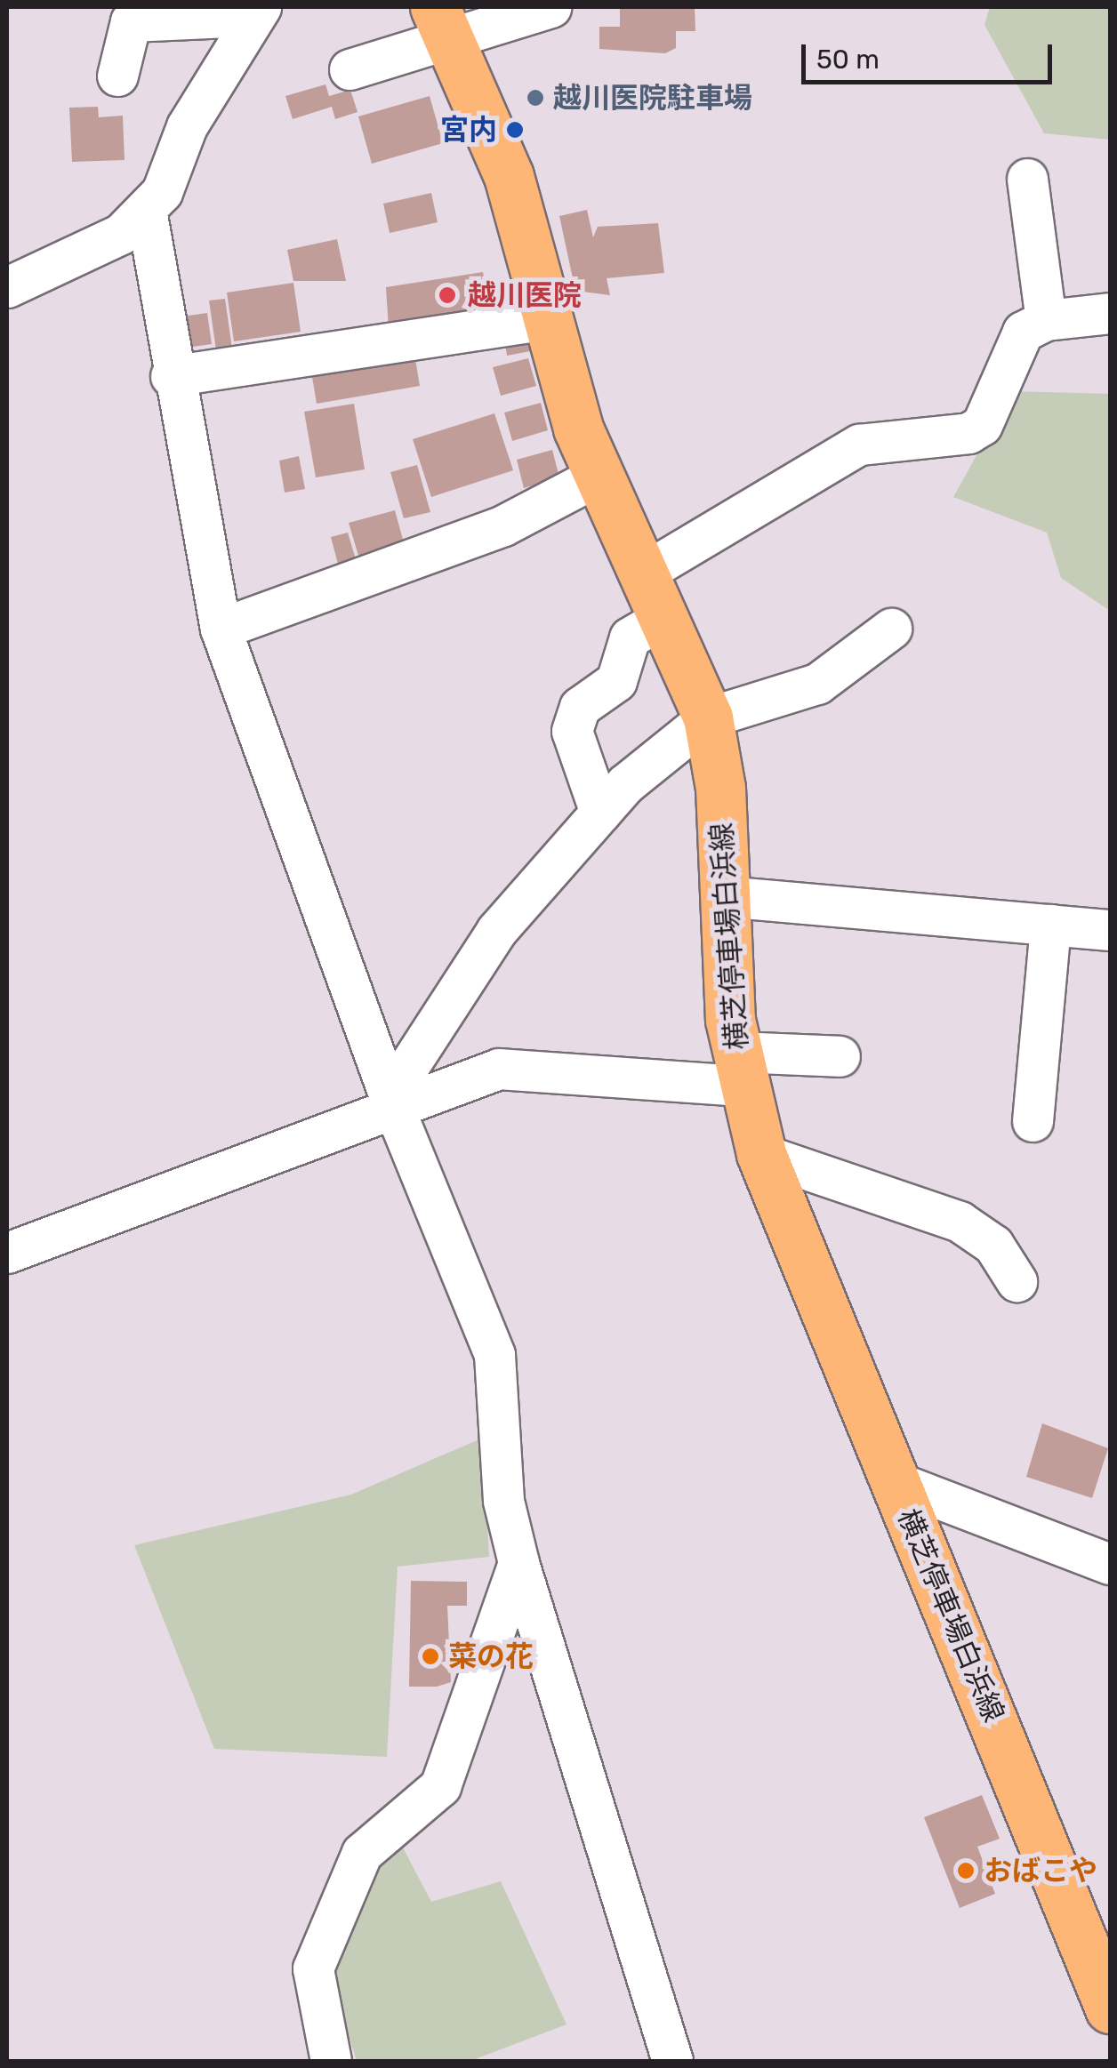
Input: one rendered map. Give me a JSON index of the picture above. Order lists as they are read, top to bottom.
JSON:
{
  "streets": {
    "main road": ["横芝停車場白浜線"]
  },
  "places": [
    "越川医院駐車場",
    "宮内",
    "越川医院",
    "菜の花",
    "おばこや"
  ],
  "scale_bar": "50 m"
}
